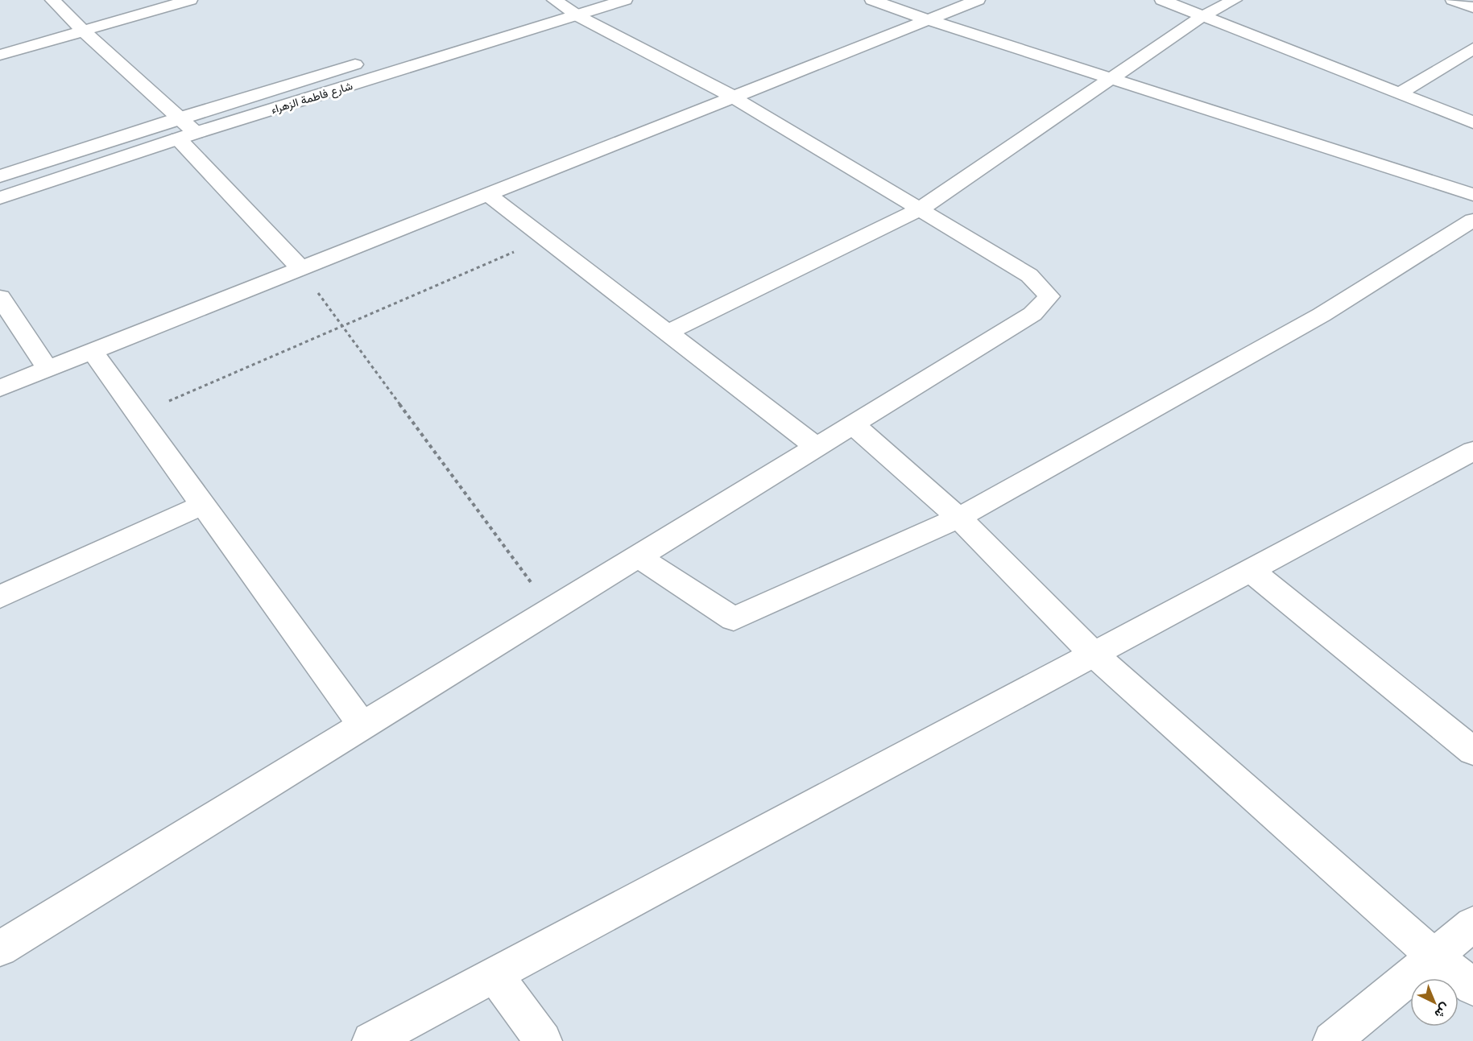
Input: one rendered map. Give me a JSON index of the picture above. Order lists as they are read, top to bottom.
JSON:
{
  "streets": {
    "street": ["شارع فاطمة الزهراء"]
  },
  "north": "bottom right"
}
